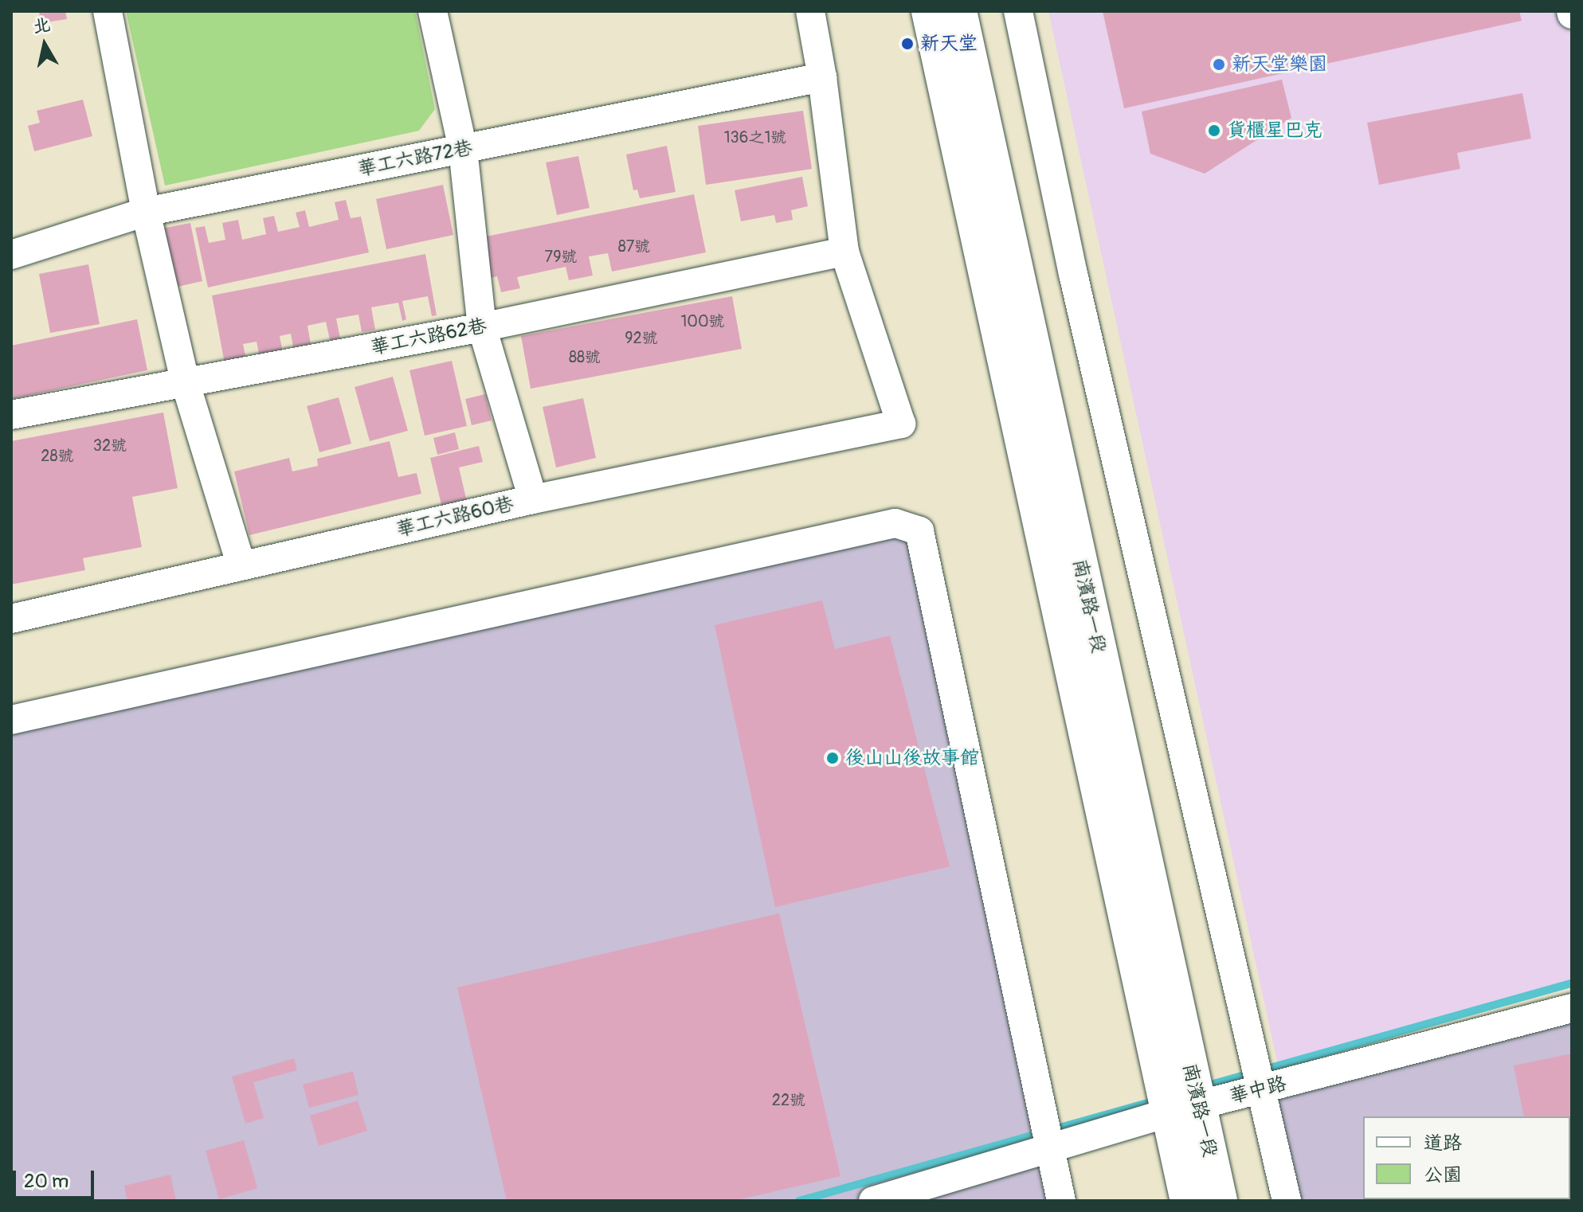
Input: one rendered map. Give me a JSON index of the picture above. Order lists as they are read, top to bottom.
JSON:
{
  "streets": {
    "main road": ["南濱路一段"],
    "street": [
      "華工六路72巷",
      "華工六路62巷",
      "華工六路60巷",
      "華中路"
    ]
  },
  "crossings": [
    ["華工六路62巷", "華工六路60巷"],
    ["南濱路一段", "華中路"]
  ],
  "places": [
    "新天堂",
    "新天堂樂園",
    "貨櫃星巴克",
    "後山山後故事館"
  ],
  "house_numbers": [
    "136之1號",
    "87號",
    "79號",
    "100號",
    "92號",
    "88號",
    "32號",
    "28號",
    "22號"
  ],
  "legend": ["道路", "公園"],
  "scale_bar": "20 m",
  "north": "top"
}
